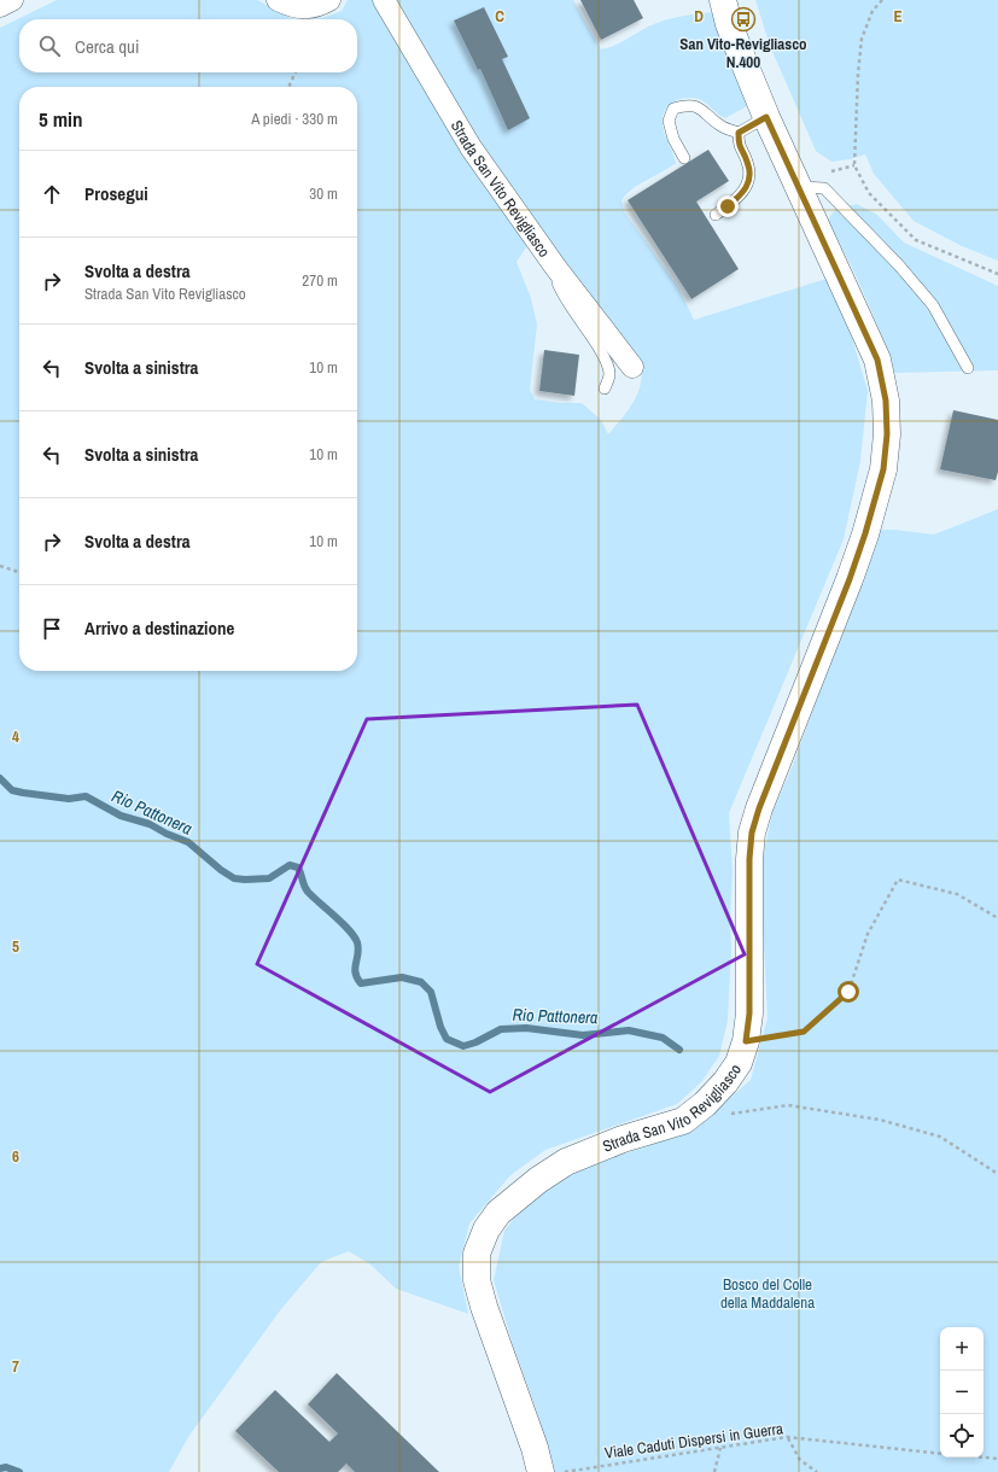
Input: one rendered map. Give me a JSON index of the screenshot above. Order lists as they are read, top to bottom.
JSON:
{
  "streets": {
    "street": ["Strada San Vito Revigliasco"],
    "path": ["Viale Caduti Dispersi in Guerra"]
  },
  "water": ["Rio Pattonera"],
  "parks": ["Bosco del Colle della Maddalena"],
  "places": {
    "bus stop": ["San Vito-Revigliasco N.400"]
  },
  "page": {
    "search": "Cerca qui",
    "heading": ["5 min", "A piedi · 330 m"],
    "list": [
      ["Prosegui", "30 m"],
      ["Svolta a destra", "Strada San Vito Revigliasco", "270 m"],
      ["Svolta a sinistra", "10 m"],
      ["Svolta a sinistra", "10 m"],
      ["Svolta a destra", "10 m"],
      "Arrivo a destinazione"
    ],
    "map_buttons": ["+", "−"]
  },
  "grid": {
    "columns": ["C", "D", "E"],
    "rows": [
      "4",
      "5",
      "6",
      "7"
    ]
  }
}
